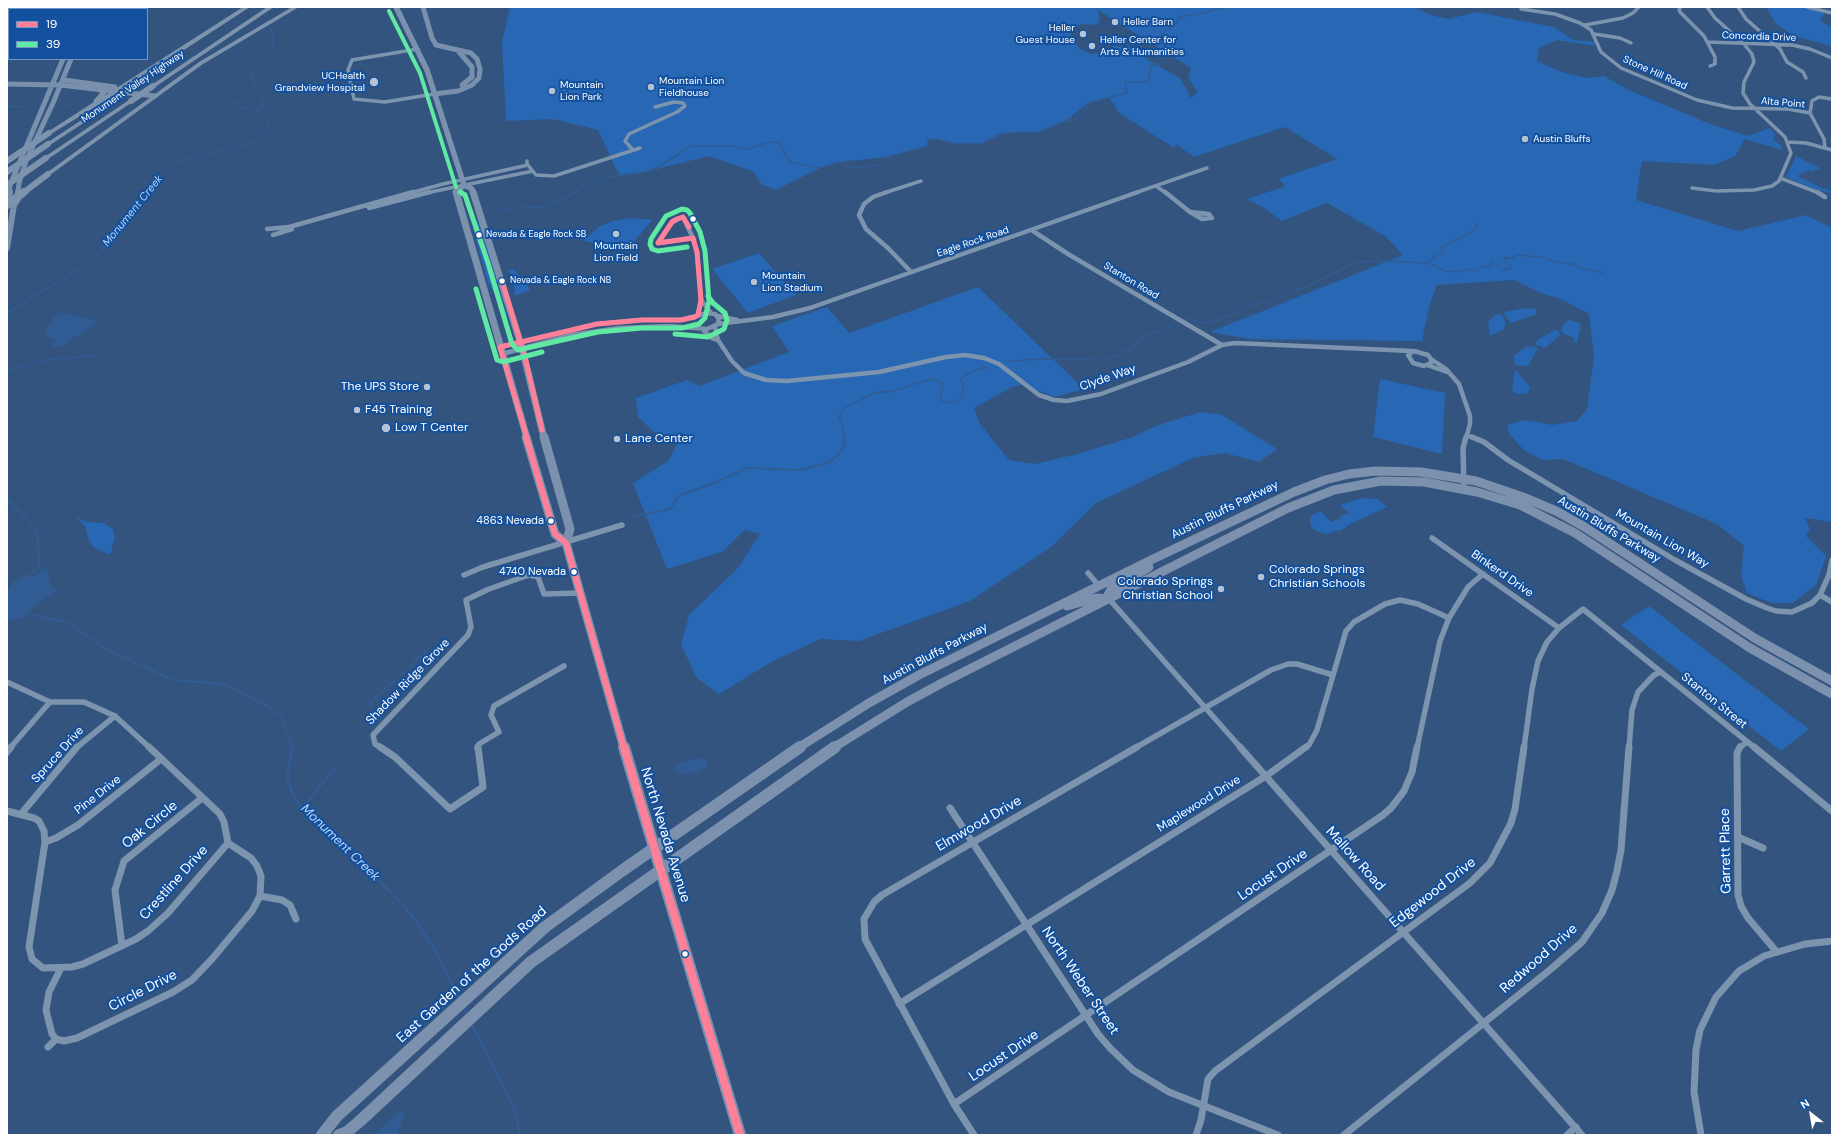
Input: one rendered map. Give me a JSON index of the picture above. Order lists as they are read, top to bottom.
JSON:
{
  "streets": {
    "highway": ["Monument Valley Highway"],
    "main road": ["Austin Bluffs Parkway", "North Nevada Avenue", "East Garden of the Gods Road"],
    "street": [
      "Concordia Drive",
      "Stone Hill Road",
      "Alta Point",
      "Eagle Rock Road",
      "Stanton Road",
      "Clyde Way",
      "Mountain Lion Way",
      "Binkerd Drive",
      "Shadow Ridge Grove",
      "Stanton Street",
      "Spruce Drive",
      "Pine Drive",
      "Maplewood Drive",
      "Elmwood Drive",
      "Oak Circle",
      "Garrett Place",
      "Mallow Road",
      "Locust Drive",
      "Crestline Drive",
      "Edgewood Drive",
      "Redwood Drive",
      "North Weber Street",
      "Circle Drive"
    ]
  },
  "crossings": [
    ["Stone Hill Road", "Alta Point"],
    ["Eagle Rock Road", "Stanton Road"],
    ["Stanton Road", "Clyde Way"],
    ["Clyde Way", "Austin Bluffs Parkway"],
    ["Clyde Way", "Mountain Lion Way"],
    ["Austin Bluffs Parkway", "North Nevada Avenue"],
    ["Austin Bluffs Parkway", "Mallow Road"],
    ["Austin Bluffs Parkway", "East Garden of the Gods Road"],
    ["Binkerd Drive", "Locust Drive"],
    ["Binkerd Drive", "Edgewood Drive"],
    ["Shadow Ridge Grove", "North Nevada Avenue"],
    ["Stanton Street", "Garrett Place"],
    ["Stanton Street", "Edgewood Drive"],
    ["Stanton Street", "Redwood Drive"],
    ["Spruce Drive", "Crestline Drive"],
    ["Pine Drive", "Crestline Drive"],
    ["Maplewood Drive", "Elmwood Drive"],
    ["Maplewood Drive", "Mallow Road"],
    ["Maplewood Drive", "Locust Drive"],
    ["Maplewood Drive", "North Weber Street"],
    ["Elmwood Drive", "Mallow Road"],
    ["Elmwood Drive", "Locust Drive"],
    ["Elmwood Drive", "North Weber Street"],
    ["Oak Circle", "Crestline Drive"],
    ["North Nevada Avenue", "East Garden of the Gods Road"],
    ["Mallow Road", "Locust Drive"],
    ["Mallow Road", "Edgewood Drive"],
    ["Mallow Road", "Redwood Drive"],
    ["Locust Drive", "North Weber Street"],
    ["Crestline Drive", "Circle Drive"],
    ["Edgewood Drive", "North Weber Street"]
  ],
  "water": ["Monument Creek"],
  "places": [
    "Heller Barn",
    "Heller Guest House",
    "Heller Center for Arts & Humanities",
    "UCHealth Grandview Hospital",
    "Mountain Lion Fieldhouse",
    "Mountain Lion Park",
    "Austin Bluffs",
    "Mountain Lion Field",
    "Nevada & Eagle Rock SB",
    "Nevada & Eagle Rock NB",
    "Mountain Lion Stadium",
    "The UPS Store",
    "F45 Training",
    "Low T Center",
    "Lane Center",
    "4863 Nevada",
    "4740 Nevada",
    "Colorado Springs Christian Schools",
    "Colorado Springs Christian School"
  ],
  "lines": ["transit line 39", "transit line 19"],
  "legend": ["19", "39"],
  "north": "top left"
}
